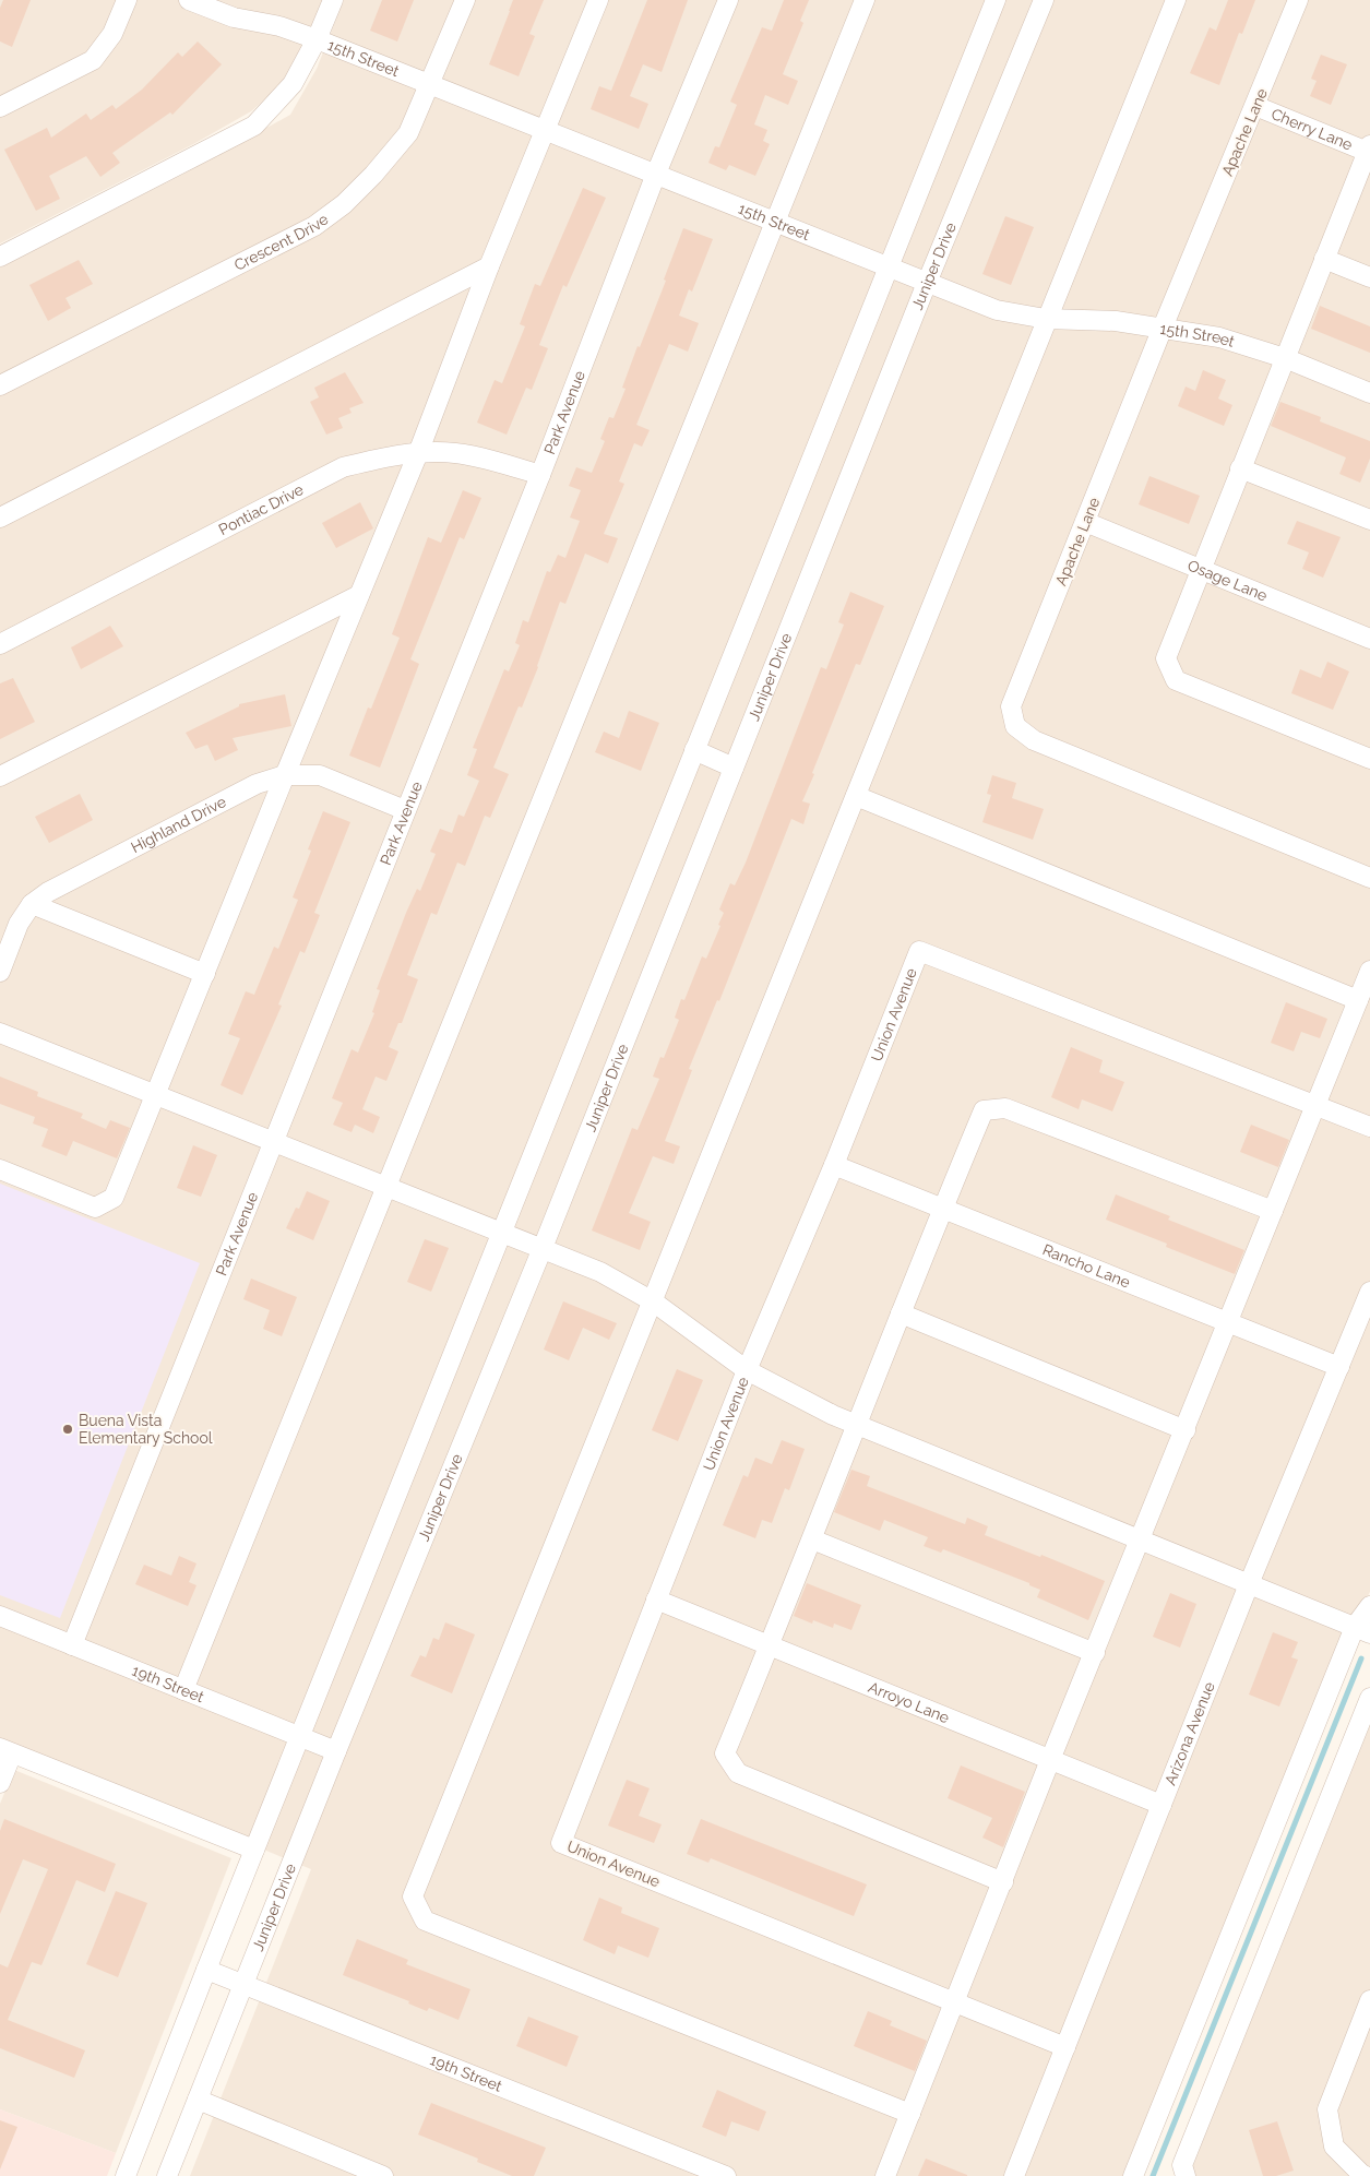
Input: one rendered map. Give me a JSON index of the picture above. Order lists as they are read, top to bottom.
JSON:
{
  "streets": {
    "street": [
      "15th Street",
      "Cherry Lane",
      "Apache Lane",
      "Crescent Drive",
      "Juniper Drive",
      "Park Avenue",
      "Pontiac Drive",
      "Osage Lane",
      "Highland Drive",
      "Union Avenue",
      "Rancho Lane",
      "19th Street",
      "Arroyo Lane",
      "Arizona Avenue"
    ]
  },
  "crossings": [
    ["15th Street", "Apache Lane"],
    ["15th Street", "Crescent Drive"],
    ["15th Street", "Juniper Drive"],
    ["15th Street", "Park Avenue"],
    ["Cherry Lane", "Apache Lane"],
    ["Apache Lane", "Osage Lane"],
    ["Juniper Drive", "19th Street"],
    ["Park Avenue", "Pontiac Drive"],
    ["Park Avenue", "Highland Drive"],
    ["Park Avenue", "19th Street"],
    ["Union Avenue", "Rancho Lane"],
    ["Union Avenue", "Arroyo Lane"],
    ["Union Avenue", "Arizona Avenue"],
    ["Rancho Lane", "Arizona Avenue"],
    ["Arroyo Lane", "Arizona Avenue"]
  ],
  "places": ["Buena Vista Elementary School"]
}
